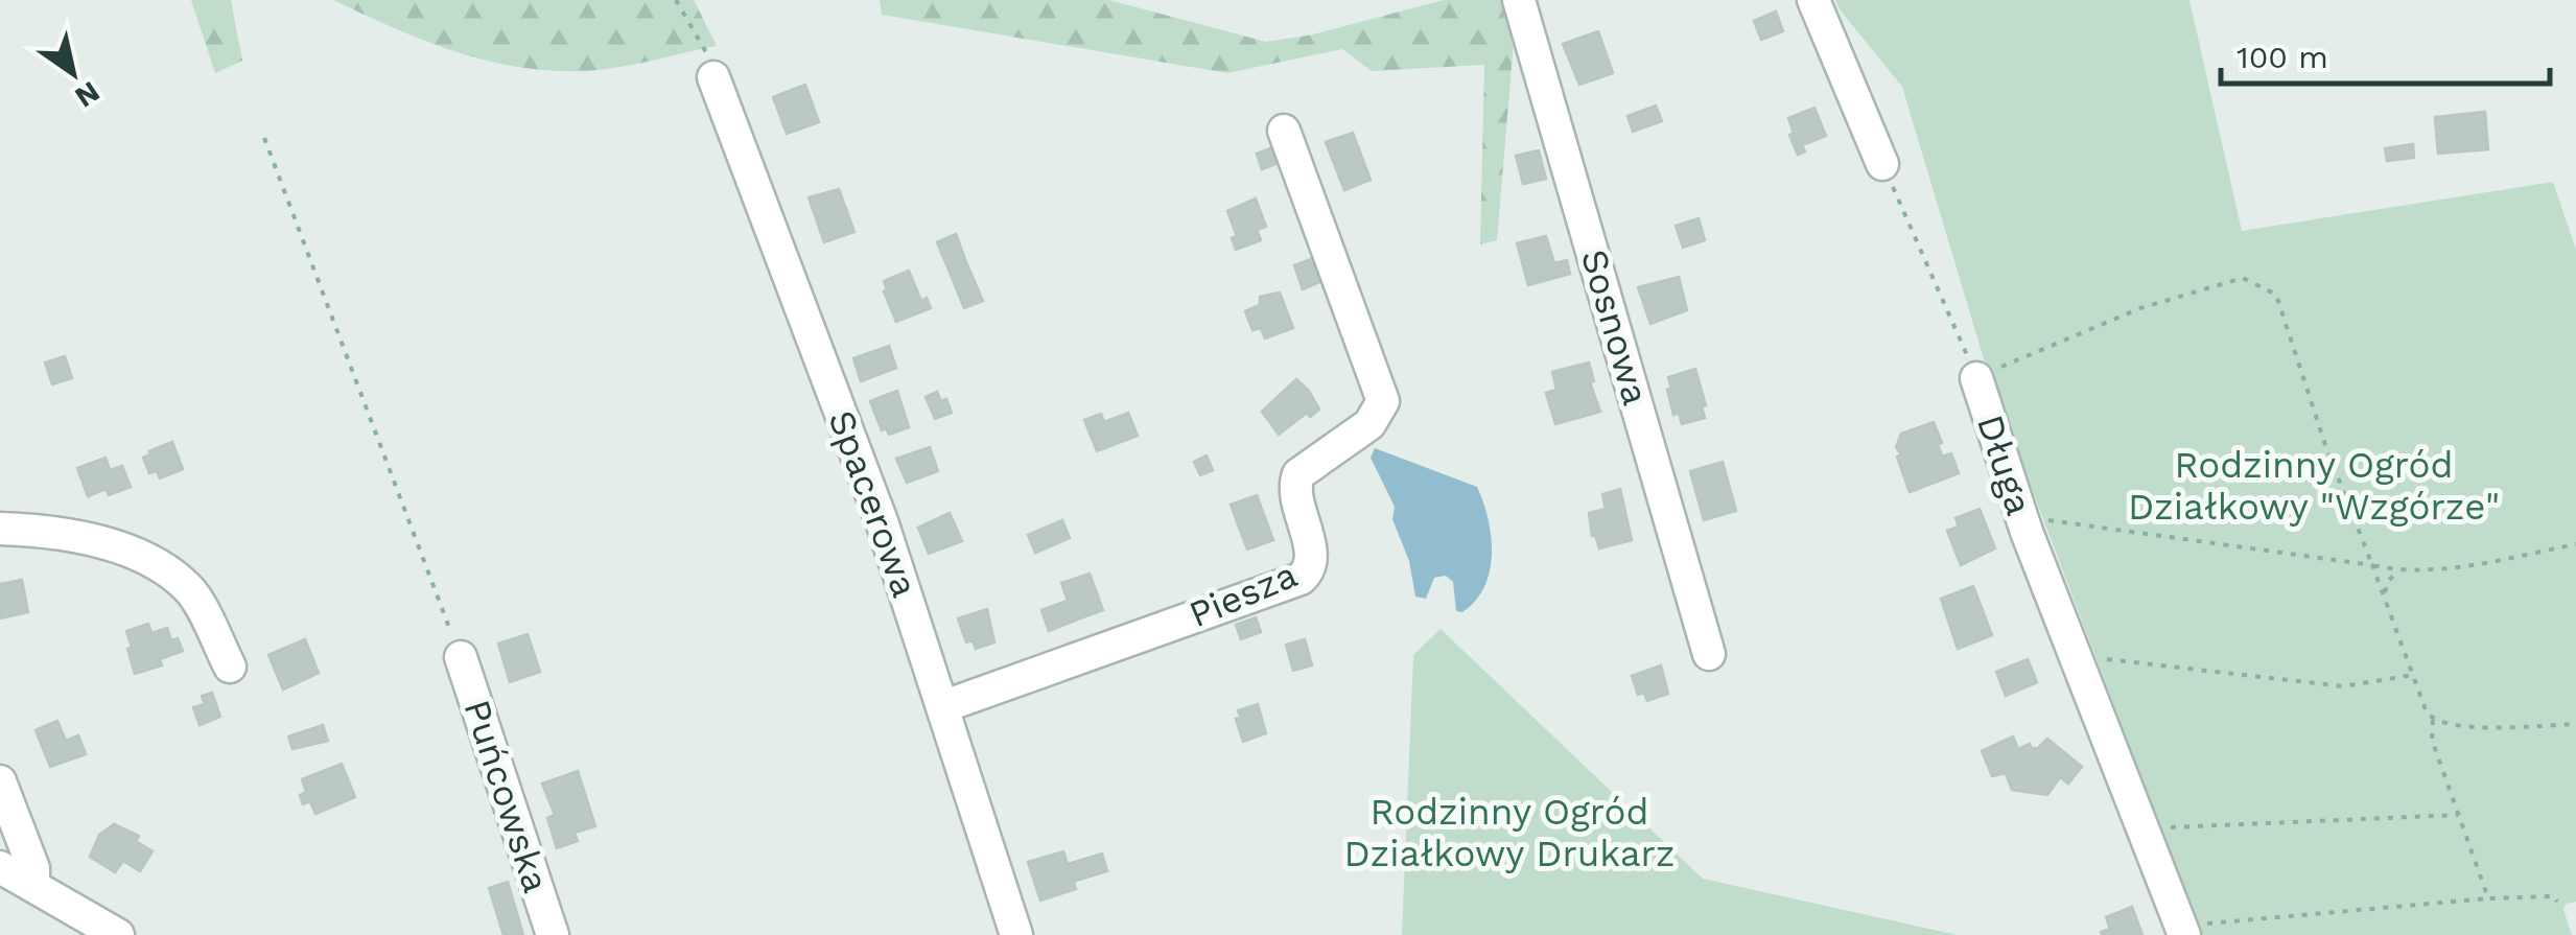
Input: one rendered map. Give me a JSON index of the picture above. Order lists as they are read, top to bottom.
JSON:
{
  "streets": {
    "street": [
      "Sosnowa",
      "Długa",
      "Spacerowa",
      "Piesza",
      "Puńcowska"
    ]
  },
  "crossings": [
    ["Spacerowa", "Piesza"]
  ],
  "parks": ["Rodzinny Ogród Działkowy \"Wzgórze\"", "Rodzinny Ogród Działkowy Drukarz"],
  "scale_bar": "100 m",
  "north": "bottom right"
}
